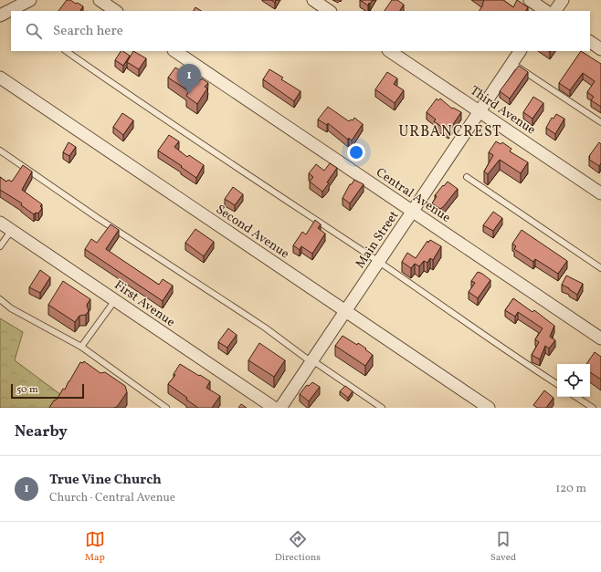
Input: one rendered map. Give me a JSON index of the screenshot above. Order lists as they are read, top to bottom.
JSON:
{
  "streets": {
    "street": [
      "Third Avenue",
      "Central Avenue",
      "Second Avenue",
      "Main Street",
      "First Avenue"
    ]
  },
  "crossings": [
    ["Third Avenue", "Main Street"],
    ["Central Avenue", "Main Street"],
    ["Second Avenue", "Main Street"]
  ],
  "districts": ["URBANCREST"],
  "scale_bar": "50 m",
  "page": {
    "search": "Search here",
    "pins": "1",
    "scale": "50 m",
    "heading": "Nearby",
    "list": [
      {
        "mark": "1",
        "name": "True Vine Church",
        "note": "Church · Central Avenue",
        "value": "120 m"
      }
    ],
    "nav": ["Map", "Directions", "Saved"]
  }
}
